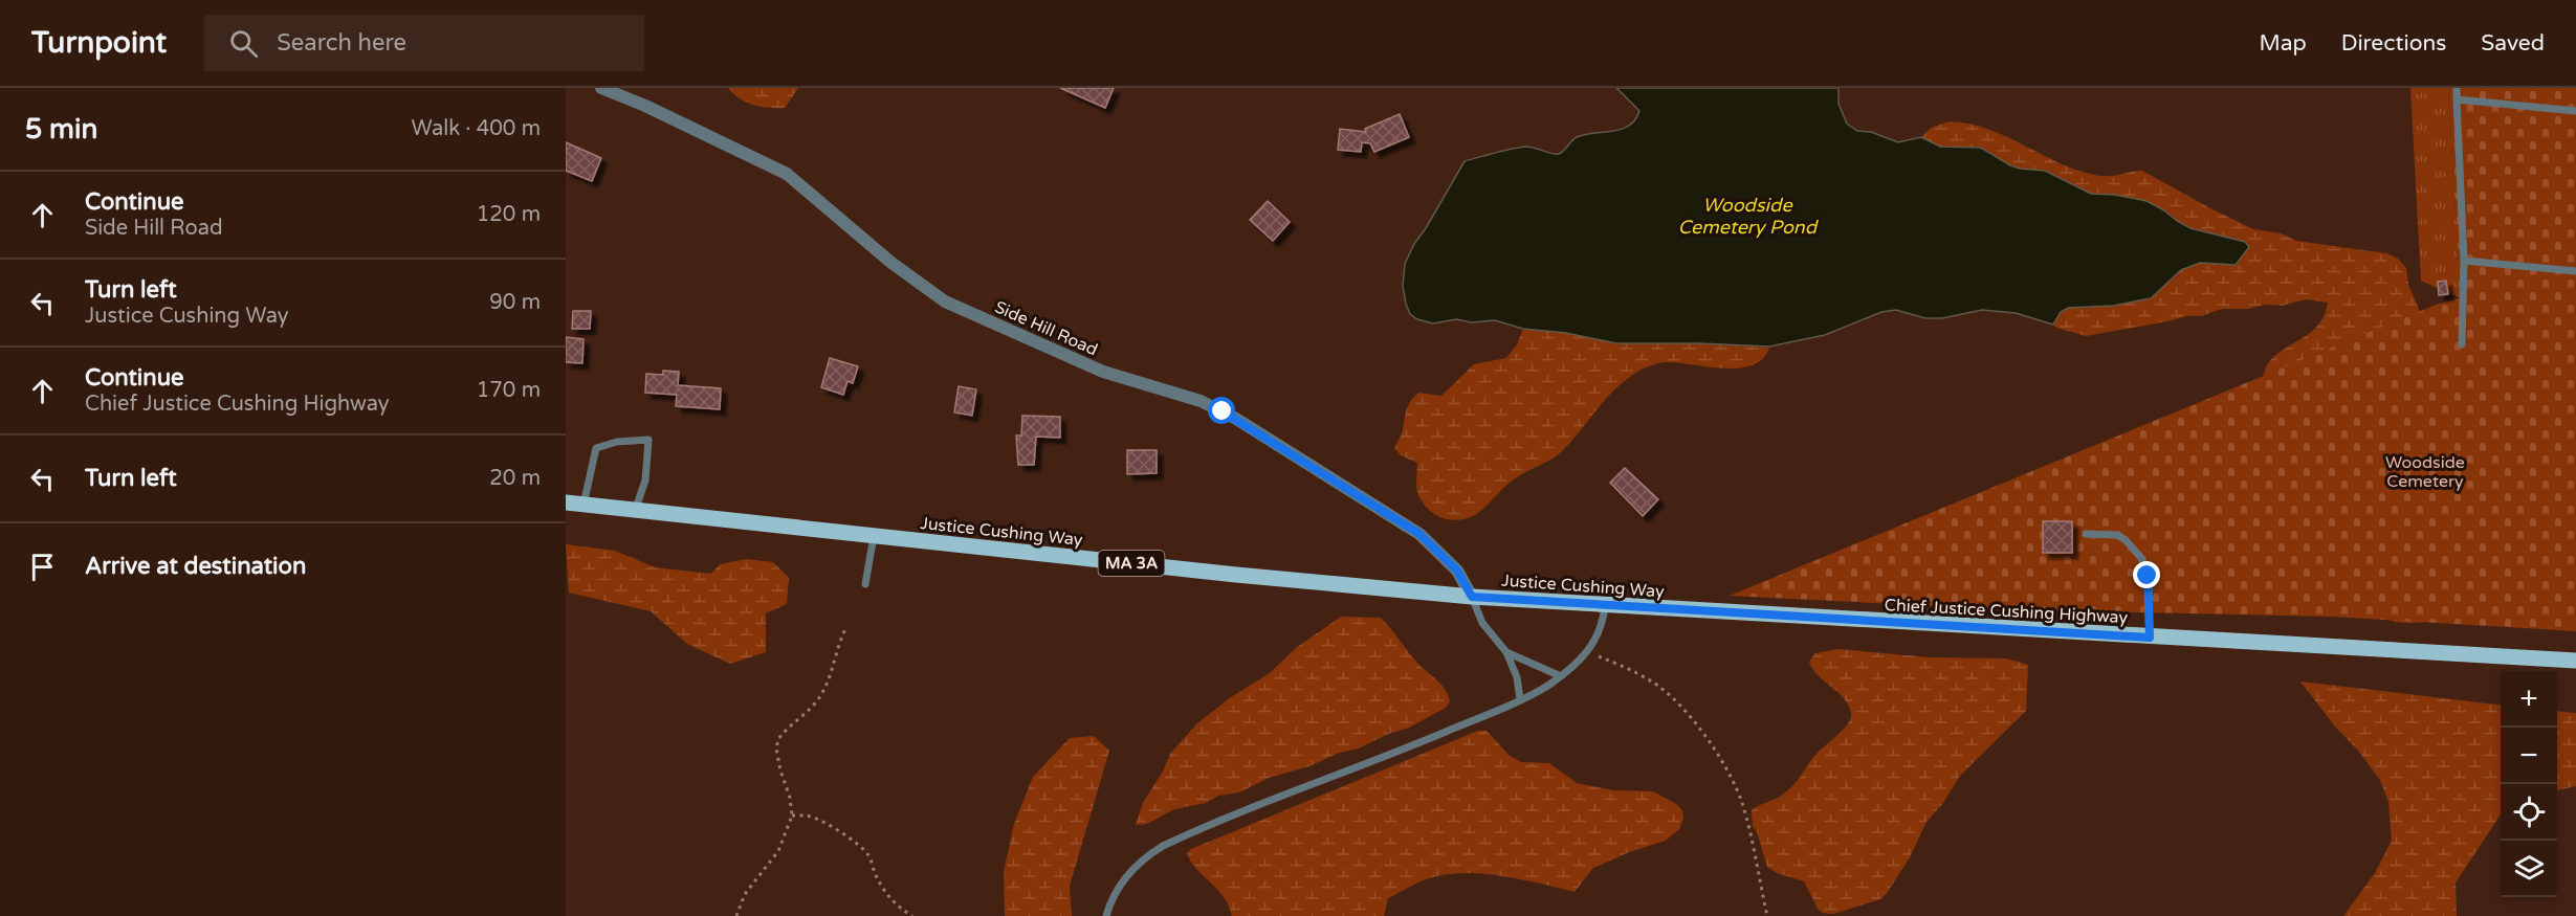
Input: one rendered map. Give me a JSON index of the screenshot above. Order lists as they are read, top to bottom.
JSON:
{
  "streets": {
    "main road": ["Justice Cushing Way", "MA 3A", "Chief Justice Cushing Highway"],
    "street": ["Side Hill Road"]
  },
  "crossings": [
    ["Side Hill Road", "Justice Cushing Way"],
    ["Justice Cushing Way", "Chief Justice Cushing Highway"]
  ],
  "water": ["Woodside Cemetery Pond"],
  "parks": ["Woodside Cemetery"],
  "page": {
    "header": "Turnpoint",
    "search": "Search here",
    "nav": ["Map", "Directions", "Saved"],
    "heading": ["5 min", "Walk · 400 m"],
    "list": [
      ["Continue", "Side Hill Road", "120 m"],
      ["Turn left", "Justice Cushing Way", "90 m"],
      ["Continue", "Chief Justice Cushing Highway", "170 m"],
      ["Turn left", "20 m"],
      "Arrive at destination"
    ],
    "map_buttons": ["+", "−"]
  }
}
